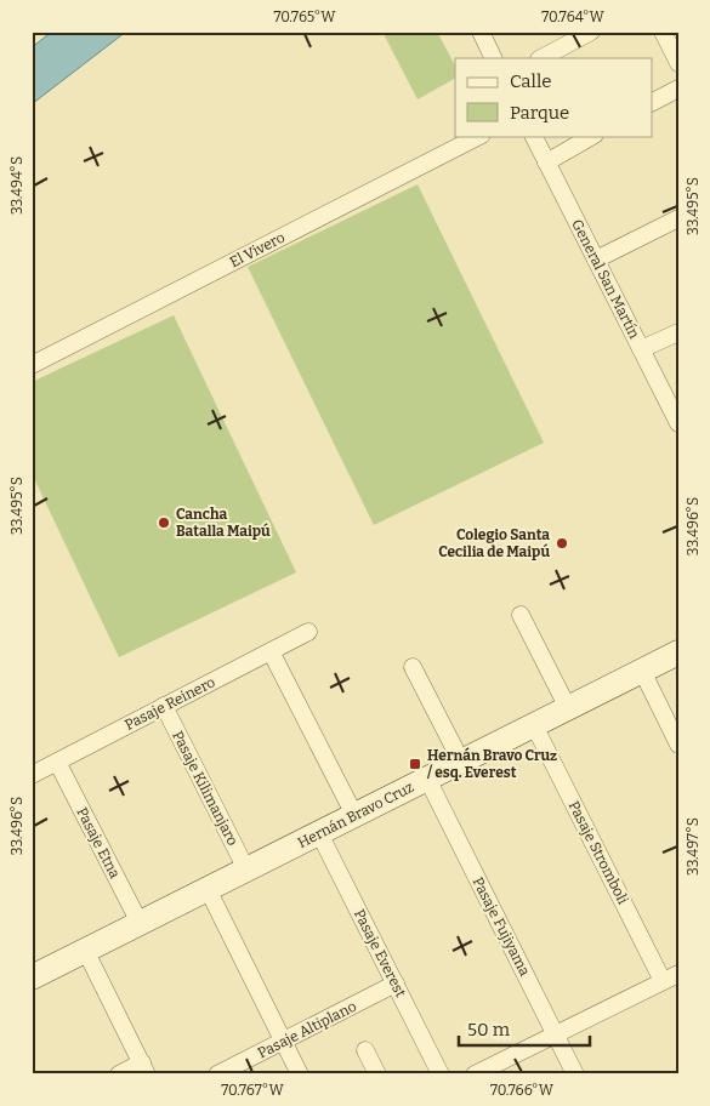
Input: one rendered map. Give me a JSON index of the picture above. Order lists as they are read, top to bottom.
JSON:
{
  "streets": {
    "main road": ["Hernán Bravo Cruz"],
    "street": [
      "El Vivero",
      "General San Martín",
      "Pasaje Reinero",
      "Pasaje Kilimanjaro",
      "Pasaje Etna",
      "Pasaje Stromboli",
      "Pasaje Fujiyama",
      "Pasaje Everest",
      "Pasaje Altiplano"
    ]
  },
  "crossings": [
    ["Pasaje Reinero", "Pasaje Kilimanjaro"],
    ["Pasaje Reinero", "Pasaje Etna"],
    ["Pasaje Kilimanjaro", "Hernán Bravo Cruz"],
    ["Hernán Bravo Cruz", "Pasaje Etna"],
    ["Hernán Bravo Cruz", "Pasaje Stromboli"],
    ["Hernán Bravo Cruz", "Pasaje Fujiyama"],
    ["Hernán Bravo Cruz", "Pasaje Everest"],
    ["Pasaje Everest", "Pasaje Altiplano"]
  ],
  "places": {
    "other": ["Cancha Batalla Maipú", "Colegio Santa Cecilia de Maipú"],
    "transit": ["Hernán Bravo Cruz / esq. Everest"]
  },
  "legend": ["Calle", "Parque"],
  "scale_bar": "50 m",
  "coordinates": [
    "70.765°W",
    "70.764°W",
    "33.494°S",
    "33.495°S",
    "33.496°S",
    "33.497°S",
    "70.767°W",
    "70.766°W"
  ]
}
